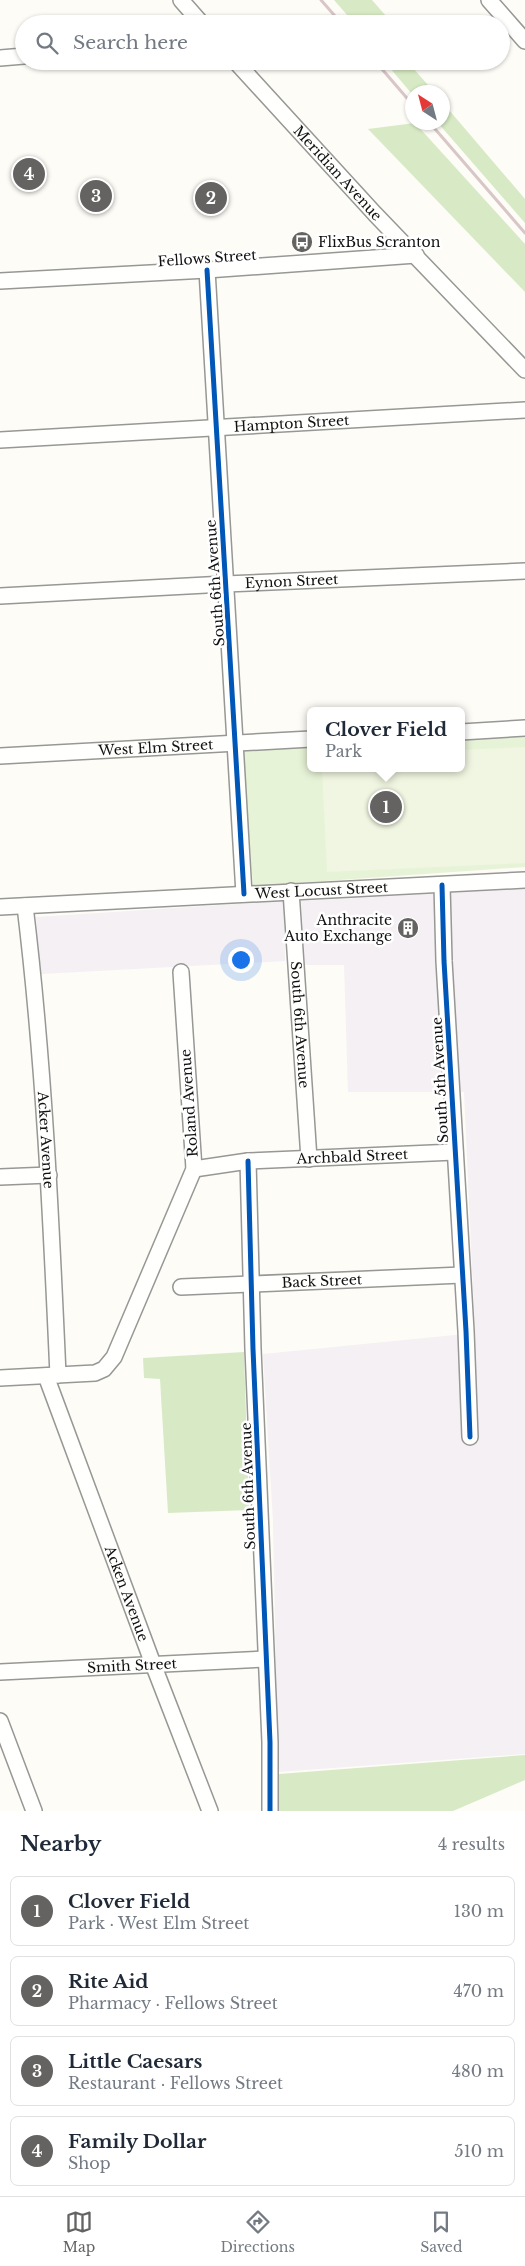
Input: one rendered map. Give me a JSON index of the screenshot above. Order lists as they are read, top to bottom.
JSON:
{
  "streets": {
    "street": [
      "Meridian Avenue",
      "Fellows Street",
      "Hampton Street",
      "Eynon Street",
      "South 6th Avenue",
      "West Elm Street",
      "West Locust Street",
      "South 5th Avenue",
      "Roland Avenue",
      "Acker Avenue",
      "Archbald Street",
      "Back Street",
      "Acken Avenue",
      "Smith Street"
    ]
  },
  "crossings": [
    ["Meridian Avenue", "Fellows Street"],
    ["Fellows Street", "South 6th Avenue"],
    ["Hampton Street", "South 6th Avenue"],
    ["Eynon Street", "South 6th Avenue"],
    ["South 6th Avenue", "West Elm Street"],
    ["South 6th Avenue", "West Locust Street"],
    ["South 6th Avenue", "Archbald Street"],
    ["South 6th Avenue", "Back Street"],
    ["South 6th Avenue", "Smith Street"],
    ["West Locust Street", "South 5th Avenue"],
    ["West Locust Street", "Acker Avenue"],
    ["South 5th Avenue", "Archbald Street"],
    ["South 5th Avenue", "Back Street"],
    ["Roland Avenue", "Acker Avenue"],
    ["Roland Avenue", "Archbald Street"],
    ["Roland Avenue", "Acken Avenue"],
    ["Acker Avenue", "Acken Avenue"],
    ["Acken Avenue", "Smith Street"]
  ],
  "places": {
    "bus stop": ["FlixBus Scranton"],
    "building": ["Anthracite Auto Exchange"]
  },
  "north": "top left",
  "page": {
    "search": "Search here",
    "pins": [
      "4",
      "3",
      "2",
      "1"
    ],
    "popup": ["Clover Field", "Park"],
    "heading": ["Nearby", "4 results"],
    "list": [
      {
        "mark": "1",
        "name": "Clover Field",
        "note": "Park · West Elm Street",
        "value": "130 m"
      },
      {
        "mark": "2",
        "name": "Rite Aid",
        "note": "Pharmacy · Fellows Street",
        "value": "470 m"
      },
      {
        "mark": "3",
        "name": "Little Caesars",
        "note": "Restaurant · Fellows Street",
        "value": "480 m"
      },
      {
        "mark": "4",
        "name": "Family Dollar",
        "note": "Shop",
        "value": "510 m"
      }
    ],
    "nav": ["Map", "Directions", "Saved"]
  }
}
